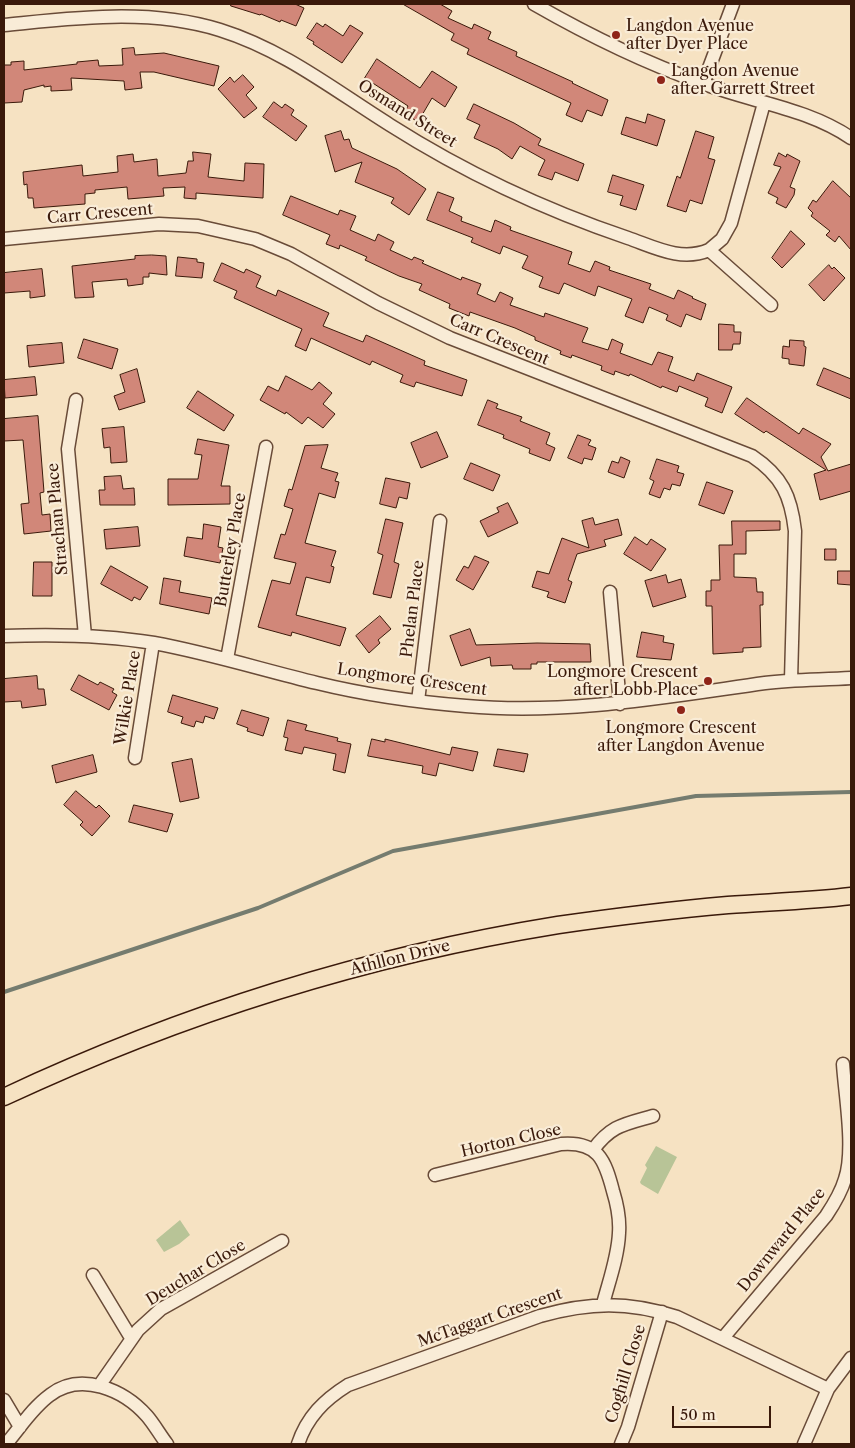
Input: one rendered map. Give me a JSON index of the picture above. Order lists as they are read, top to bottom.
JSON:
{
  "streets": {
    "main road": ["Athllon Drive"],
    "street": [
      "Osmand Street",
      "Carr Crescent",
      "Strachan Place",
      "Butterley Place",
      "Phelan Place",
      "Longmore Crescent",
      "Wilkie Place",
      "Horton Close",
      "Downward Place",
      "Deuchar Close",
      "McTaggart Crescent",
      "Coghill Close"
    ]
  },
  "crossings": [
    ["Carr Crescent", "Longmore Crescent"],
    ["Strachan Place", "Longmore Crescent"],
    ["Butterley Place", "Longmore Crescent"],
    ["Phelan Place", "Longmore Crescent"],
    ["Longmore Crescent", "Wilkie Place"],
    ["Downward Place", "McTaggart Crescent"],
    ["McTaggart Crescent", "Coghill Close"]
  ],
  "places": [
    "Langdon Avenue after Dyer Place",
    "Langdon Avenue after Garrett Street",
    "Longmore Crescent after Lobb Place",
    "Longmore Crescent after Langdon Avenue"
  ],
  "scale_bar": "50 m"
}
